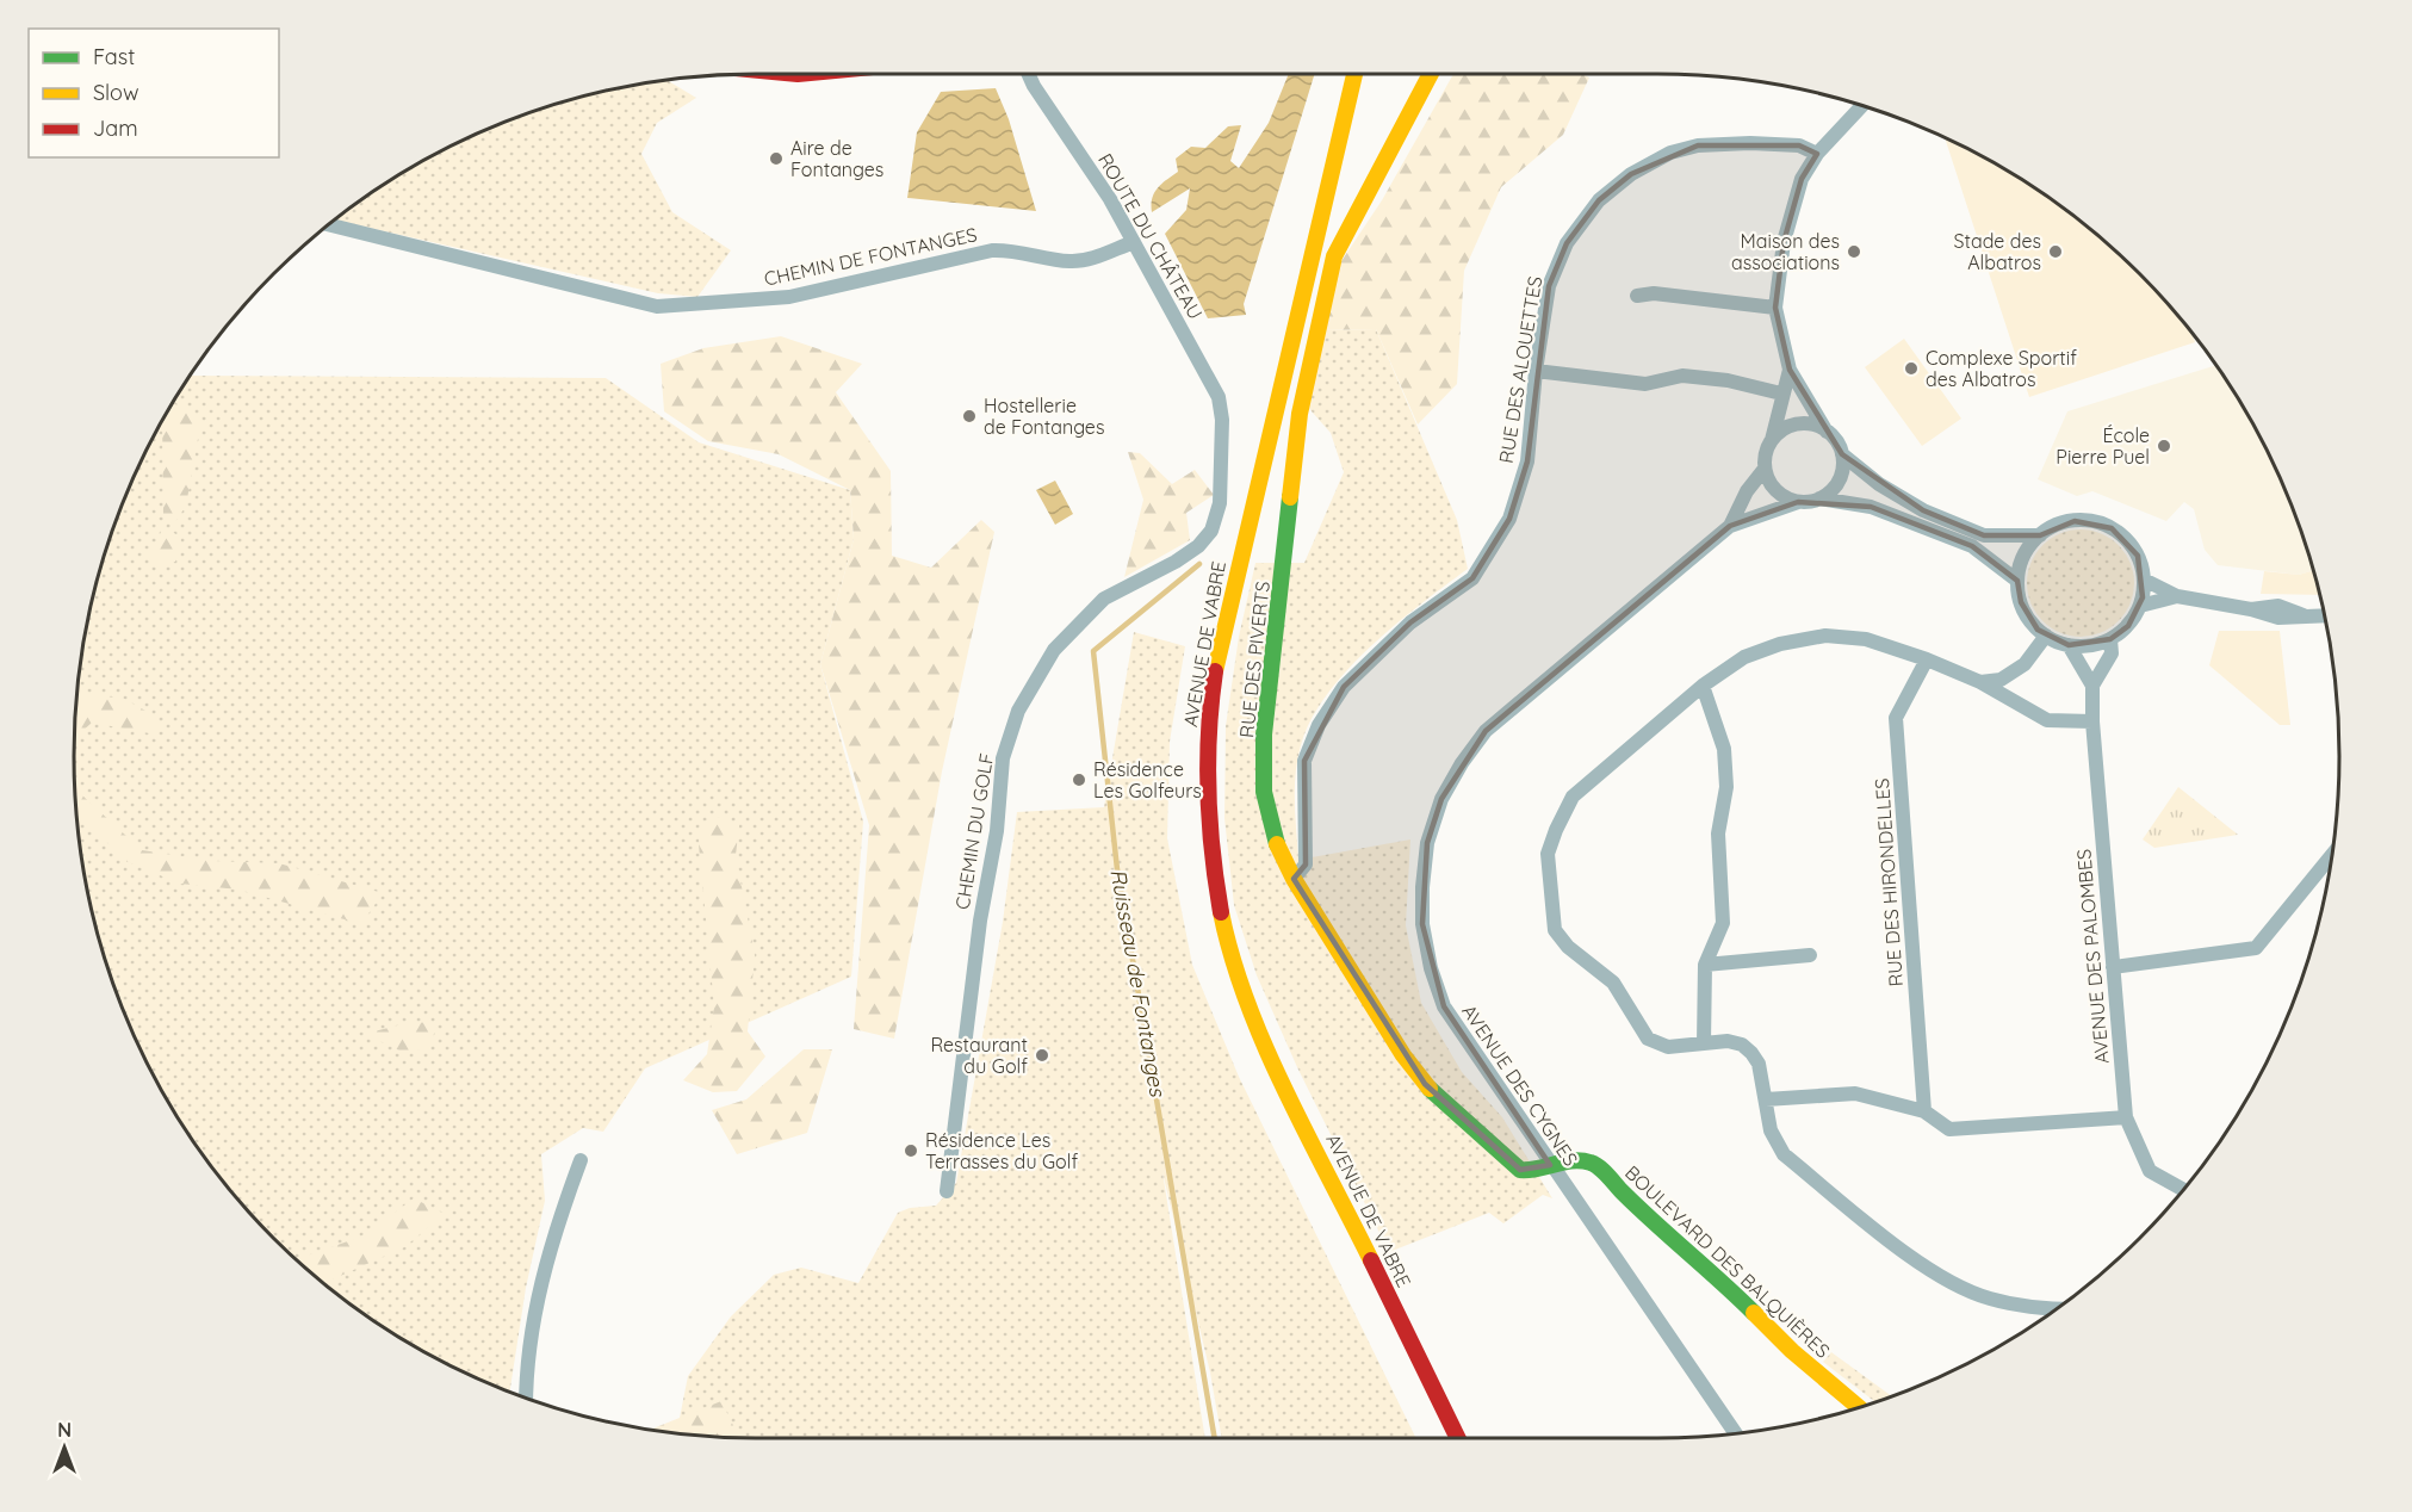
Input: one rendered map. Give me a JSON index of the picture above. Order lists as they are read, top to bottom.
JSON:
{
  "streets": {
    "street": [
      "ROUTE DU CHÂTEAU",
      "CHEMIN DE FONTANGES",
      "RUE DES ALOUETTES",
      "AVENUE DE VABRE",
      "RUE DES PIVERTS",
      "CHEMIN DU GOLF",
      "RUE DES HIRONDELLES",
      "AVENUE DES PALOMBES",
      "AVENUE DES CYGNES",
      "BOULEVARD DES BALQUIÈRES"
    ]
  },
  "crossings": [
    ["ROUTE DU CHÂTEAU", "CHEMIN DE FONTANGES"],
    ["ROUTE DU CHÂTEAU", "CHEMIN DU GOLF"],
    ["RUE DES ALOUETTES", "RUE DES PIVERTS"],
    ["RUE DES PIVERTS", "AVENUE DES CYGNES"],
    ["RUE DES PIVERTS", "BOULEVARD DES BALQUIÈRES"],
    ["AVENUE DES CYGNES", "BOULEVARD DES BALQUIÈRES"]
  ],
  "water": ["Ruisseau de Fontanges"],
  "places": [
    "Aire de Fontanges",
    "Maison des associations",
    "Stade des Albatros",
    "Complexe Sportif des Albatros",
    "Hostellerie de Fontanges",
    "École Pierre Puel",
    "Résidence Les Golfeurs",
    "Restaurant du Golf",
    "Résidence Les Terrasses du Golf"
  ],
  "legend": ["Fast", "Slow", "Jam"],
  "north": "top"
}
